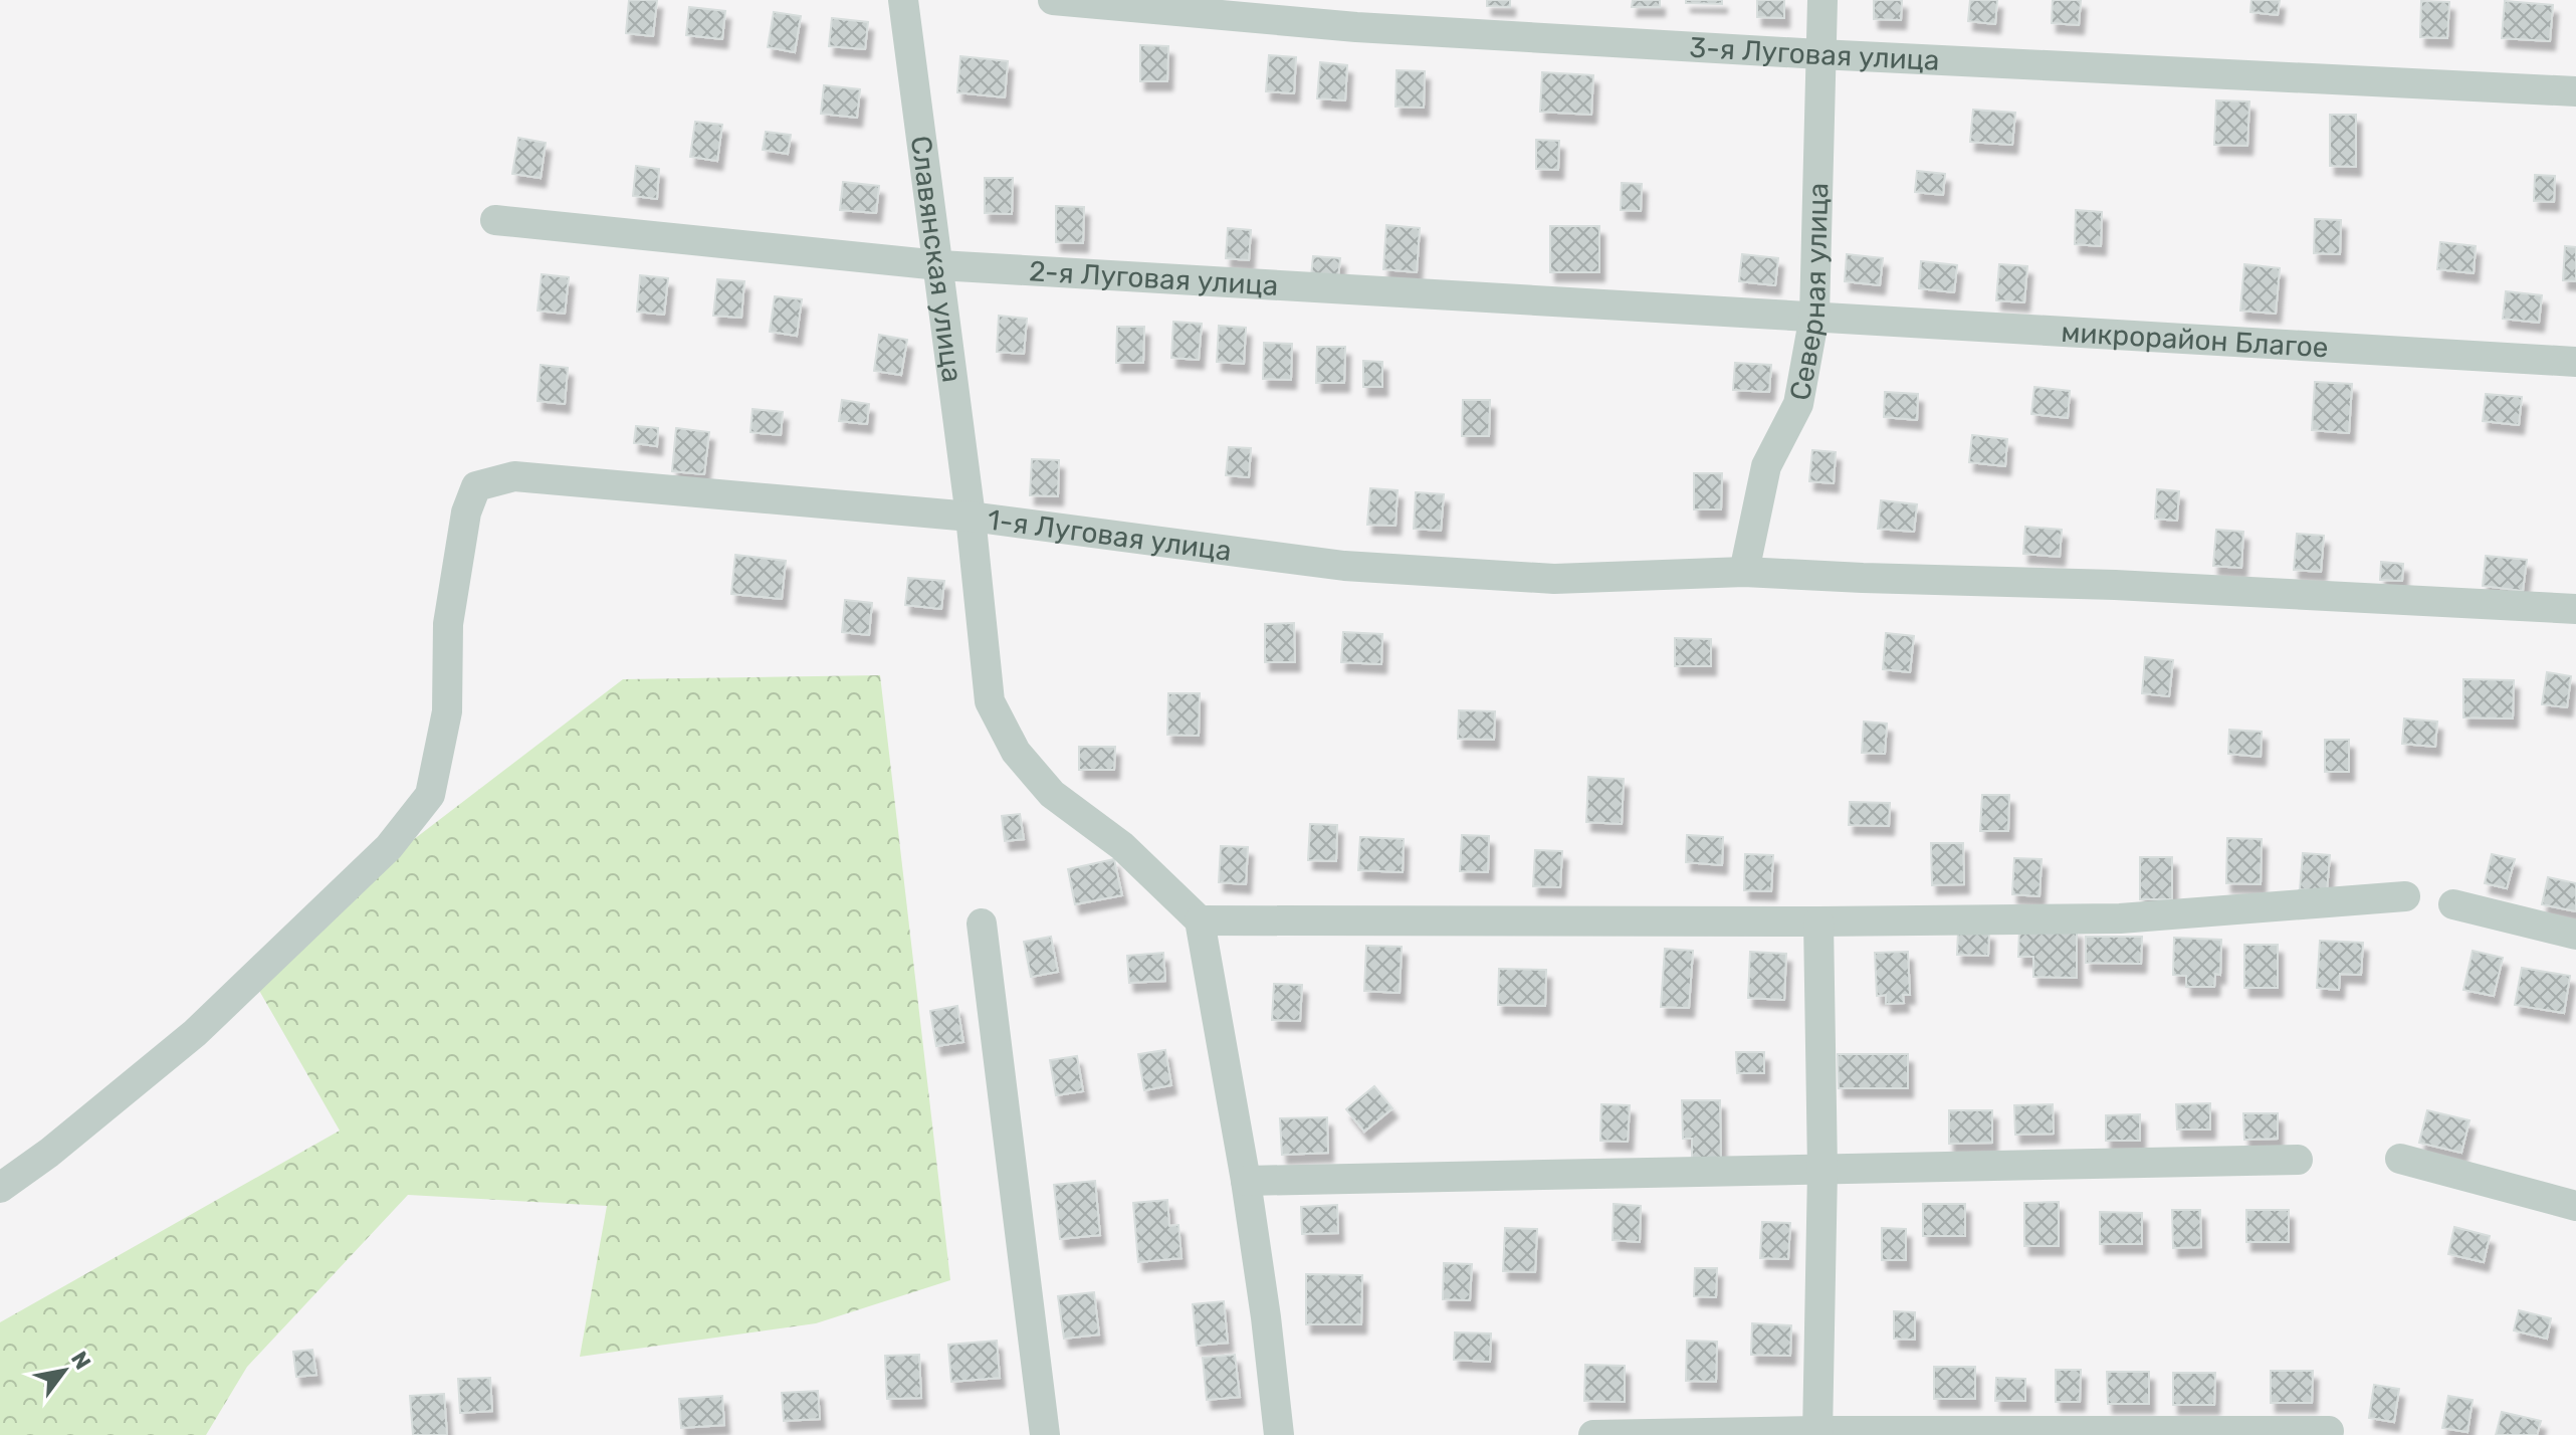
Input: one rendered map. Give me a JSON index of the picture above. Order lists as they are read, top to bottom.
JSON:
{
  "streets": {
    "street": [
      "3-я Луговая улица",
      "Славянская улица",
      "2-я Луговая улица",
      "Северная улица",
      "микрорайон Благое",
      "1-я Луговая улица"
    ]
  },
  "crossings": [
    ["3-я Луговая улица", "Северная улица"],
    ["Славянская улица", "2-я Луговая улица"],
    ["Славянская улица", "1-я Луговая улица"],
    ["2-я Луговая улица", "Северная улица"],
    ["2-я Луговая улица", "микрорайон Благое"],
    ["Северная улица", "микрорайон Благое"],
    ["Северная улица", "1-я Луговая улица"]
  ],
  "north": "top right"
}
